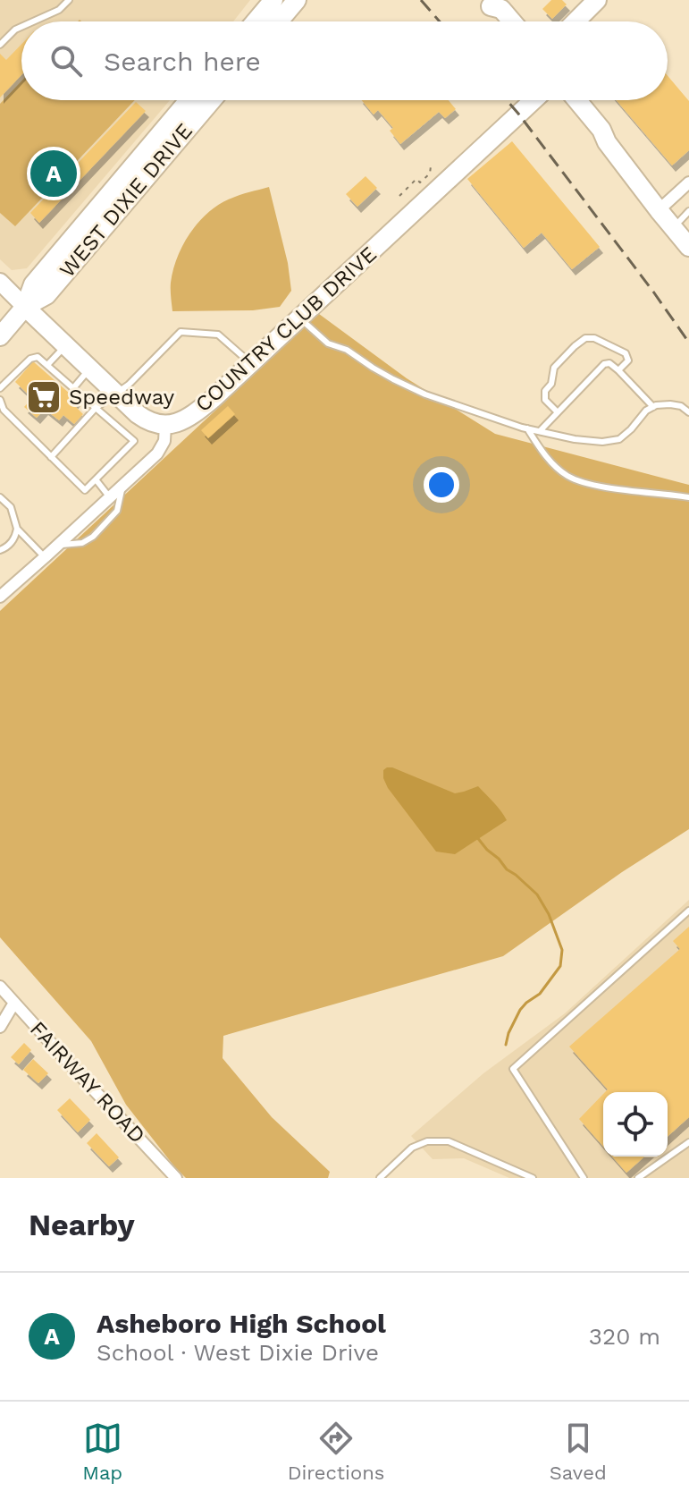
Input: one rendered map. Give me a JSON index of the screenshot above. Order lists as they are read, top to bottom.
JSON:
{
  "streets": {
    "main road": ["WEST DIXIE DRIVE", "COUNTRY CLUB DRIVE"],
    "street": ["FAIRWAY ROAD"]
  },
  "places": {
    "supermarket": ["Speedway"]
  },
  "page": {
    "search": "Search here",
    "pins": "A",
    "heading": "Nearby",
    "list": [
      {
        "mark": "A",
        "name": "Asheboro High School",
        "note": "School · West Dixie Drive",
        "value": "320 m"
      }
    ],
    "nav": ["Map", "Directions", "Saved"]
  }
}
